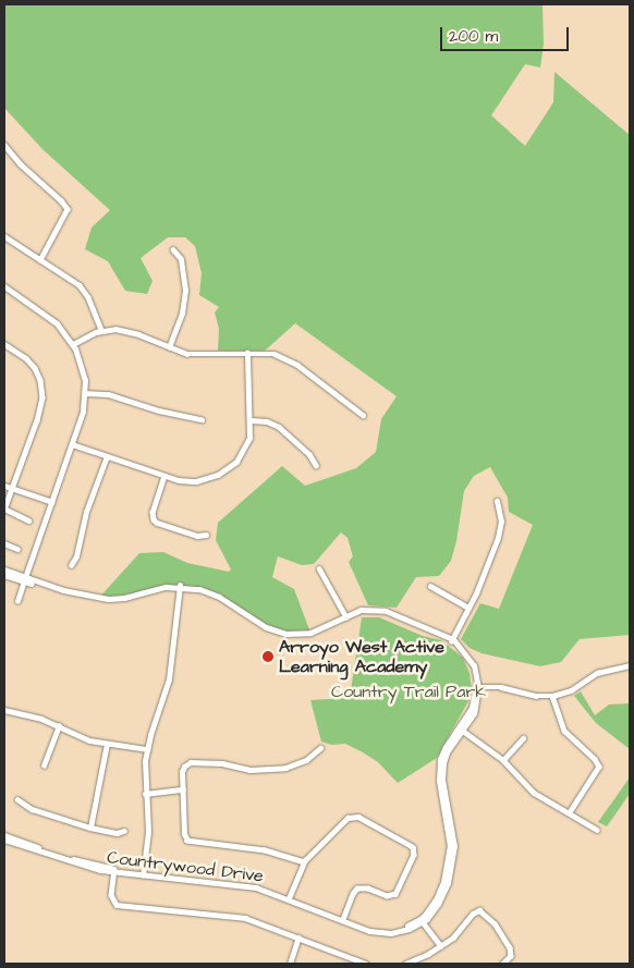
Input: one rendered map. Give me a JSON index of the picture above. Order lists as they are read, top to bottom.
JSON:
{
  "streets": {
    "street": ["Countrywood Drive"]
  },
  "parks": ["Country Trail Park"],
  "places": ["Arroyo West Active Learning Academy"],
  "scale_bar": "200 m"
}
